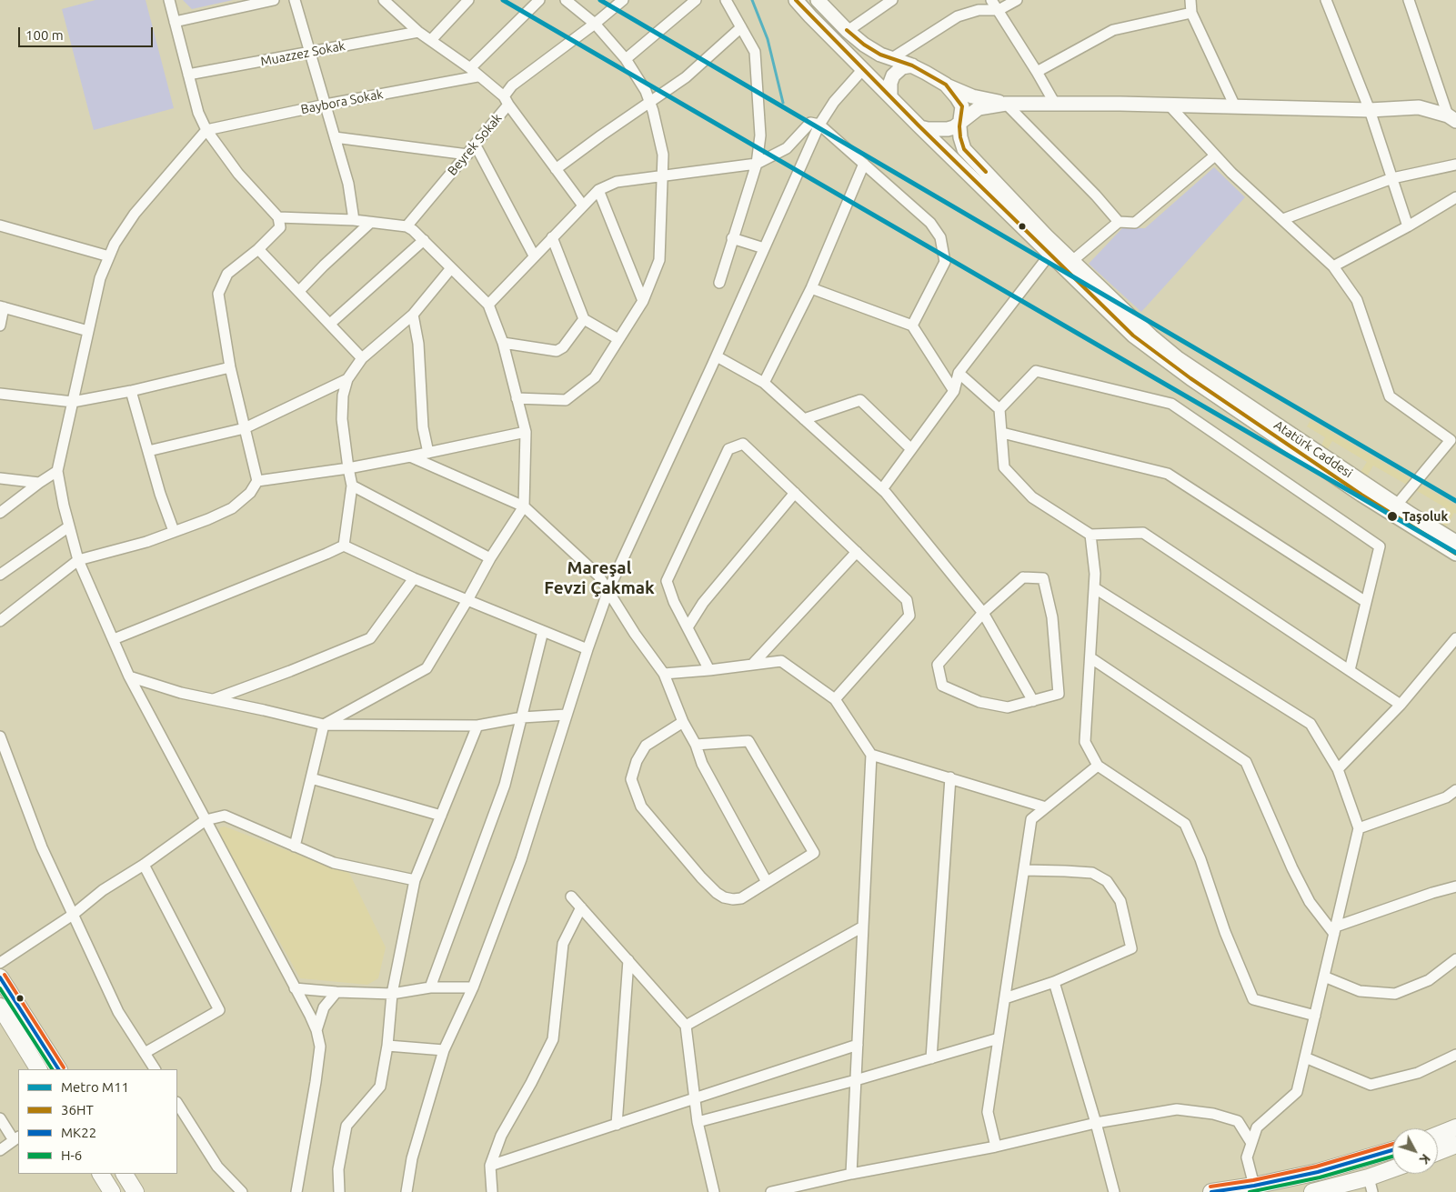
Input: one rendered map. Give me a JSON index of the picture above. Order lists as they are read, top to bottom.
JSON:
{
  "streets": {
    "main road": ["Atatürk Caddesi"],
    "street": ["Muazzez Sokak", "Baybora Sokak", "Beyrek Sokak"]
  },
  "districts": ["Mareşal Fevzi Çakmak"],
  "places": ["Taşoluk"],
  "lines": [
    "metro line M11",
    "transit line 36HT",
    "transit line MK22",
    "transit line H-6"
  ],
  "legend": [
    "Metro M11",
    "36HT",
    "MK22",
    "H-6"
  ],
  "scale_bar": "100 m",
  "north": "bottom right"
}
